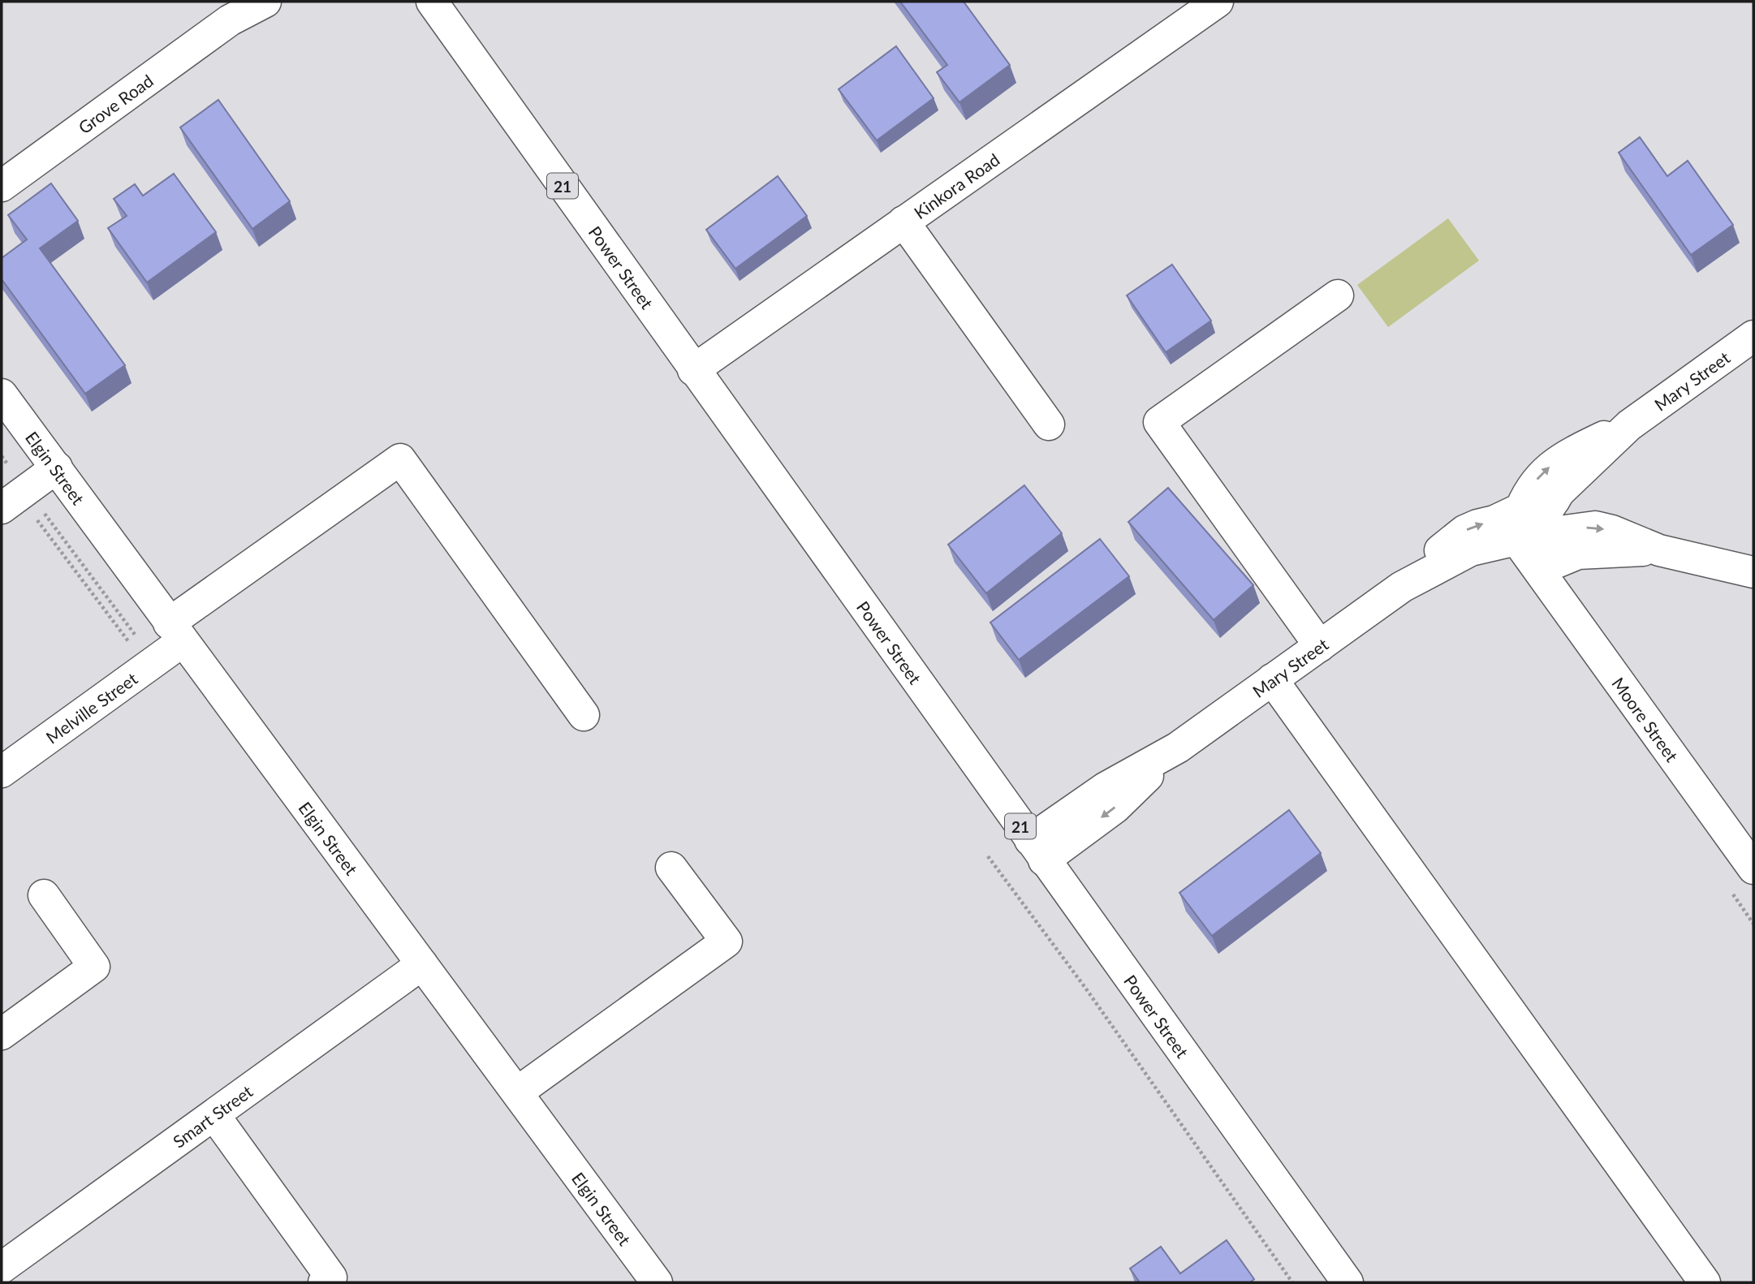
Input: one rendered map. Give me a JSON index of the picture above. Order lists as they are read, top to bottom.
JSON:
{
  "streets": {
    "street": [
      "Grove Road",
      "Kinkora Road",
      "21",
      "Power Street",
      "Mary Street",
      "Elgin Street",
      "Melville Street",
      "Moore Street",
      "Smart Street"
    ]
  },
  "crossings": [
    ["Kinkora Road", "Power Street"],
    ["Power Street", "Mary Street"],
    ["Mary Street", "Moore Street"],
    ["Elgin Street", "Melville Street"],
    ["Elgin Street", "Smart Street"]
  ]
}
